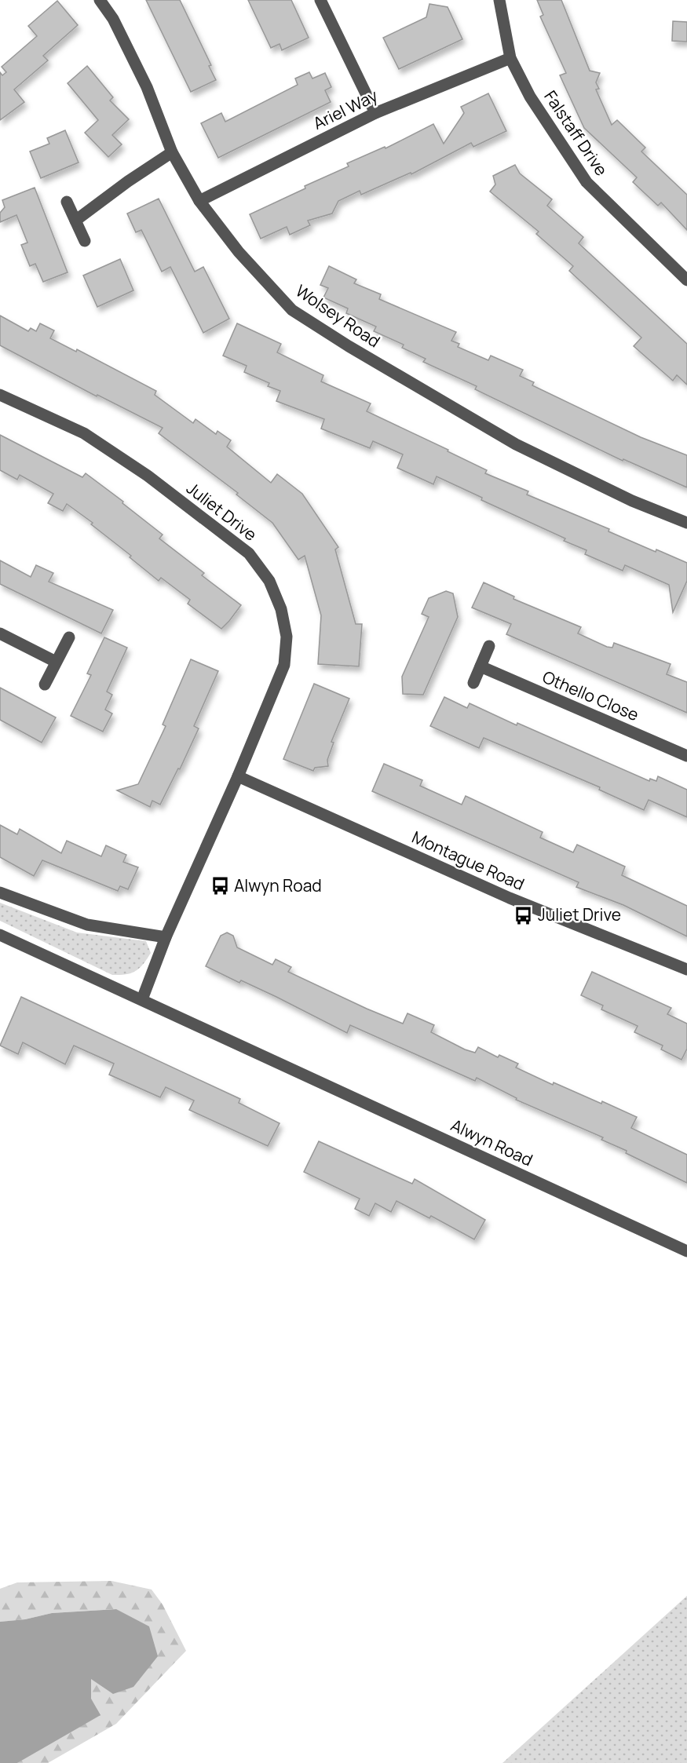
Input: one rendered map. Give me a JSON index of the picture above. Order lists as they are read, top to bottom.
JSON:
{
  "streets": {
    "street": [
      "Ariel Way",
      "Falstaff Drive",
      "Wolsey Road",
      "Juliet Drive",
      "Othello Close",
      "Montague Road",
      "Alwyn Road"
    ]
  },
  "crossings": [
    ["Ariel Way", "Falstaff Drive"],
    ["Ariel Way", "Wolsey Road"],
    ["Juliet Drive", "Montague Road"],
    ["Juliet Drive", "Alwyn Road"]
  ],
  "places": {
    "bus stop": ["Alwyn Road", "Juliet Drive"]
  }
}
